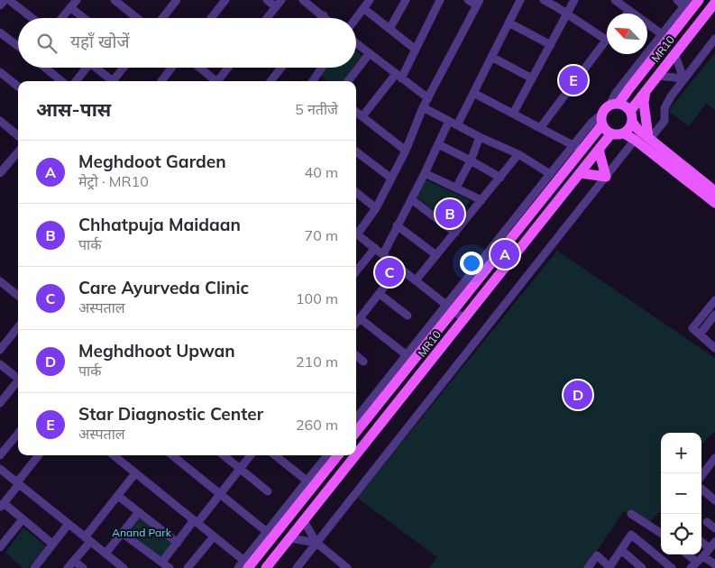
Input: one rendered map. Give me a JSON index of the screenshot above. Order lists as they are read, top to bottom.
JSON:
{
  "streets": {
    "main road": ["MR10"]
  },
  "parks": ["Anand Park"],
  "north": "top left",
  "page": {
    "search": "यहाँ खोजें",
    "pins": [
      "E",
      "B",
      "A",
      "C",
      "D"
    ],
    "heading": ["आस-पास", "5 नतीजे"],
    "list": [
      {
        "mark": "A",
        "name": "Meghdoot Garden",
        "note": "मेट्रो · MR10",
        "value": "40 m"
      },
      {
        "mark": "B",
        "name": "Chhatpuja Maidaan",
        "note": "पार्क",
        "value": "70 m"
      },
      {
        "mark": "C",
        "name": "Care Ayurveda Clinic",
        "note": "अस्पताल",
        "value": "100 m"
      },
      {
        "mark": "D",
        "name": "Meghdhoot Upwan",
        "note": "पार्क",
        "value": "210 m"
      },
      {
        "mark": "E",
        "name": "Star Diagnostic Center",
        "note": "अस्पताल",
        "value": "260 m"
      }
    ],
    "map_buttons": ["+", "−"]
  }
}
